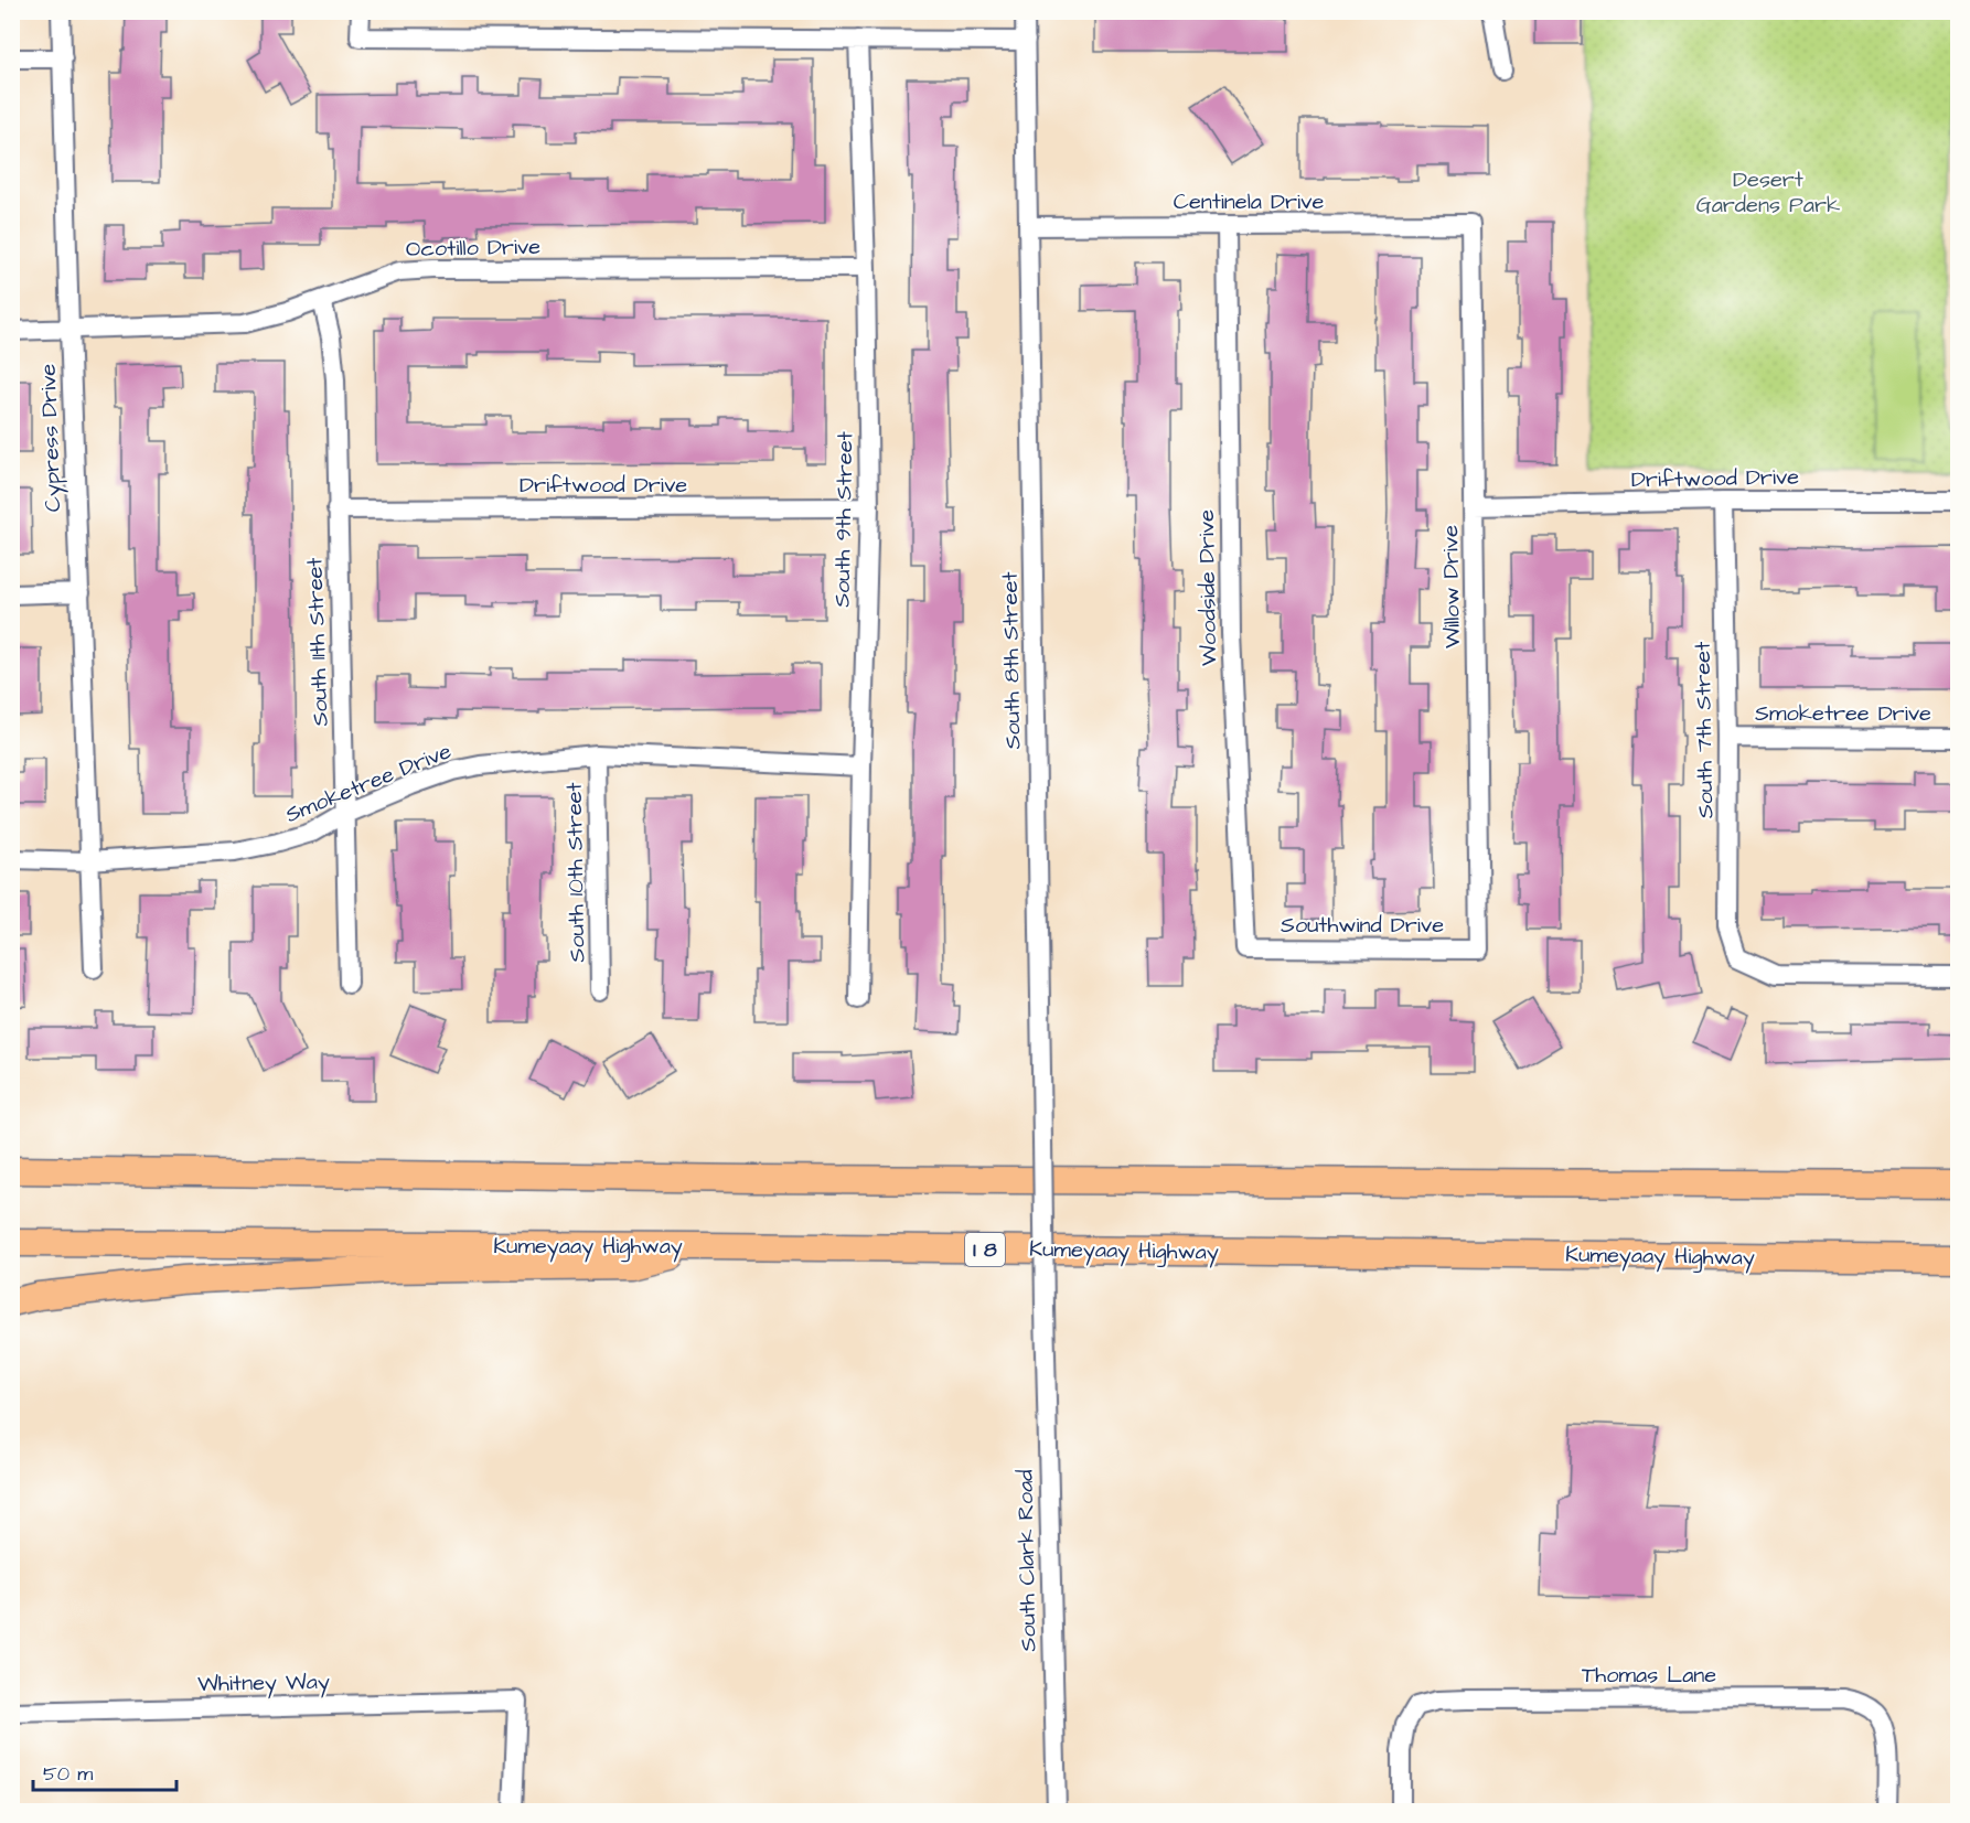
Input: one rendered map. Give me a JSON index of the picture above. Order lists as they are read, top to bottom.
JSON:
{
  "streets": {
    "highway": ["Kumeyaay Highway", "I 8"],
    "street": [
      "Centinela Drive",
      "Ocotillo Drive",
      "Cypress Drive",
      "Driftwood Drive",
      "South 9th Street",
      "Willow Drive",
      "Woodside Drive",
      "South 11th Street",
      "South 8th Street",
      "Smoketree Drive",
      "South 7th Street",
      "South 10th Street",
      "Southwind Drive",
      "South Clark Road",
      "Thomas Lane",
      "Whitney Way"
    ]
  },
  "crossings": [
    ["Centinela Drive", "Willow Drive"],
    ["Centinela Drive", "Woodside Drive"],
    ["Centinela Drive", "South 8th Street"],
    ["Ocotillo Drive", "Cypress Drive"],
    ["Ocotillo Drive", "South 9th Street"],
    ["Ocotillo Drive", "South 11th Street"],
    ["Cypress Drive", "Smoketree Drive"],
    ["Driftwood Drive", "South 9th Street"],
    ["Driftwood Drive", "Willow Drive"],
    ["Driftwood Drive", "South 11th Street"],
    ["Driftwood Drive", "South 7th Street"],
    ["South 9th Street", "Smoketree Drive"],
    ["Willow Drive", "Southwind Drive"],
    ["Woodside Drive", "Southwind Drive"],
    ["South 11th Street", "Smoketree Drive"],
    ["South 8th Street", "South Clark Road"],
    ["Smoketree Drive", "South 7th Street"],
    ["Smoketree Drive", "South 10th Street"]
  ],
  "parks": ["Desert Gardens Park"],
  "scale_bar": "50 m"
}
